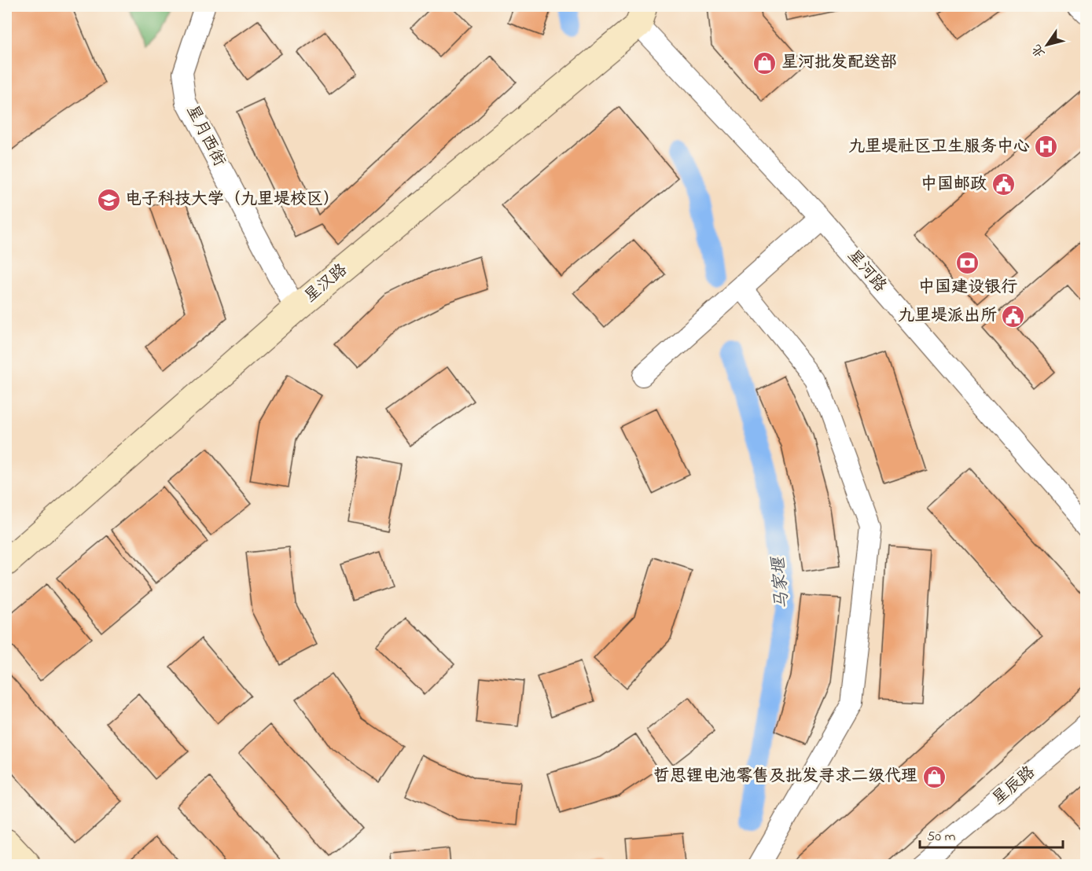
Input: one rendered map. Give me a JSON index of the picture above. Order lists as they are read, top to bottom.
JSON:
{
  "streets": {
    "street": [
      "星月西街",
      "星河路",
      "星汉路",
      "星辰路"
    ]
  },
  "crossings": [
    ["星月西街", "星汉路"],
    ["星河路", "星汉路"]
  ],
  "water": ["马家堰"],
  "places": {
    "shop": ["星河批发配送部", "哲思锂电池零售及批发寻求二级代理"],
    "hospital": ["九里堤社区卫生服务中心"],
    "public building": ["中国邮政", "九里堤派出所"],
    "school or university": ["电子科技大学（九里堤校区）"],
    "bank": ["中国建设银行"]
  },
  "scale_bar": "50 m",
  "north": "bottom left"
}
